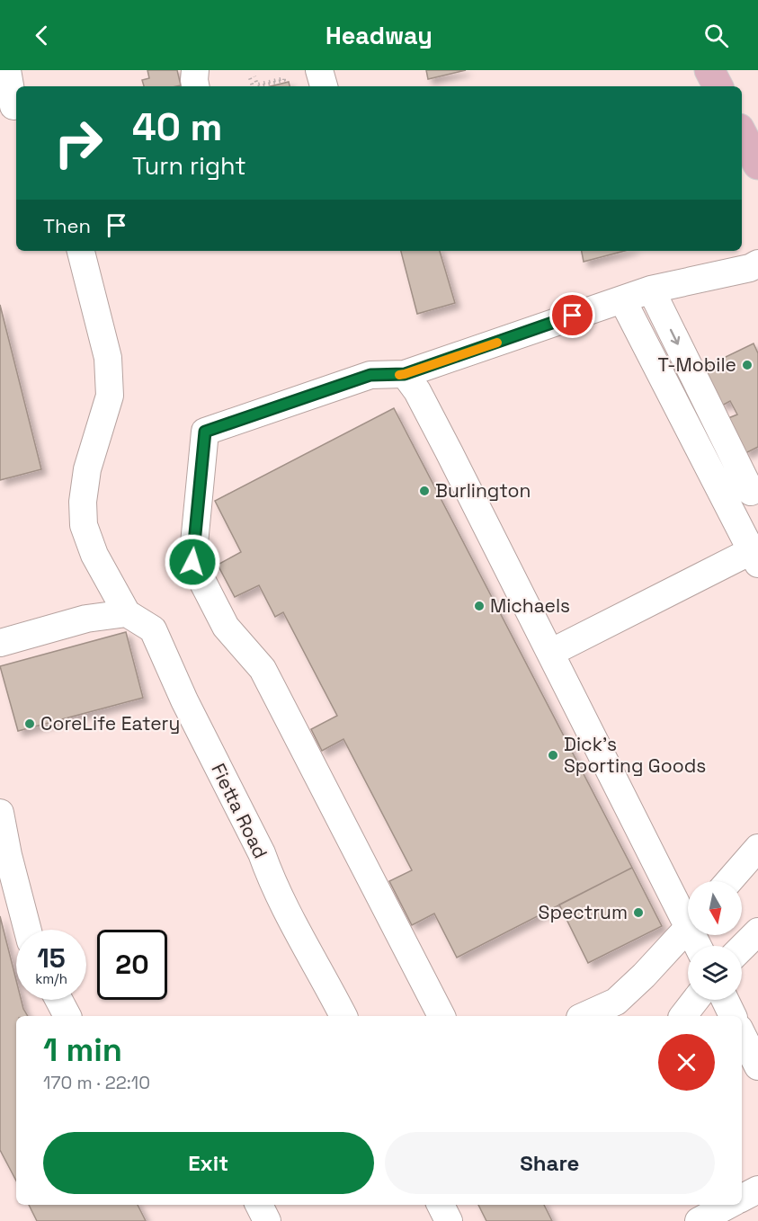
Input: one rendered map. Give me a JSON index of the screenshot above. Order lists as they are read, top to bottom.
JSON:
{
  "streets": {
    "lane": ["Fietta Road"]
  },
  "places": [
    "T-Mobile",
    "Burlington",
    "Michaels",
    "CoreLife Eatery",
    "Dick's Sporting Goods",
    "Spectrum"
  ],
  "north": "bottom",
  "page": {
    "header": "Headway",
    "turn": ["40 m", "Turn right"],
    "then": "Then",
    "speed": "15 km/h",
    "limit": "20",
    "heading": ["1 min", "170 m · 22:10"],
    "buttons": ["Exit", "Share"]
  }
}
